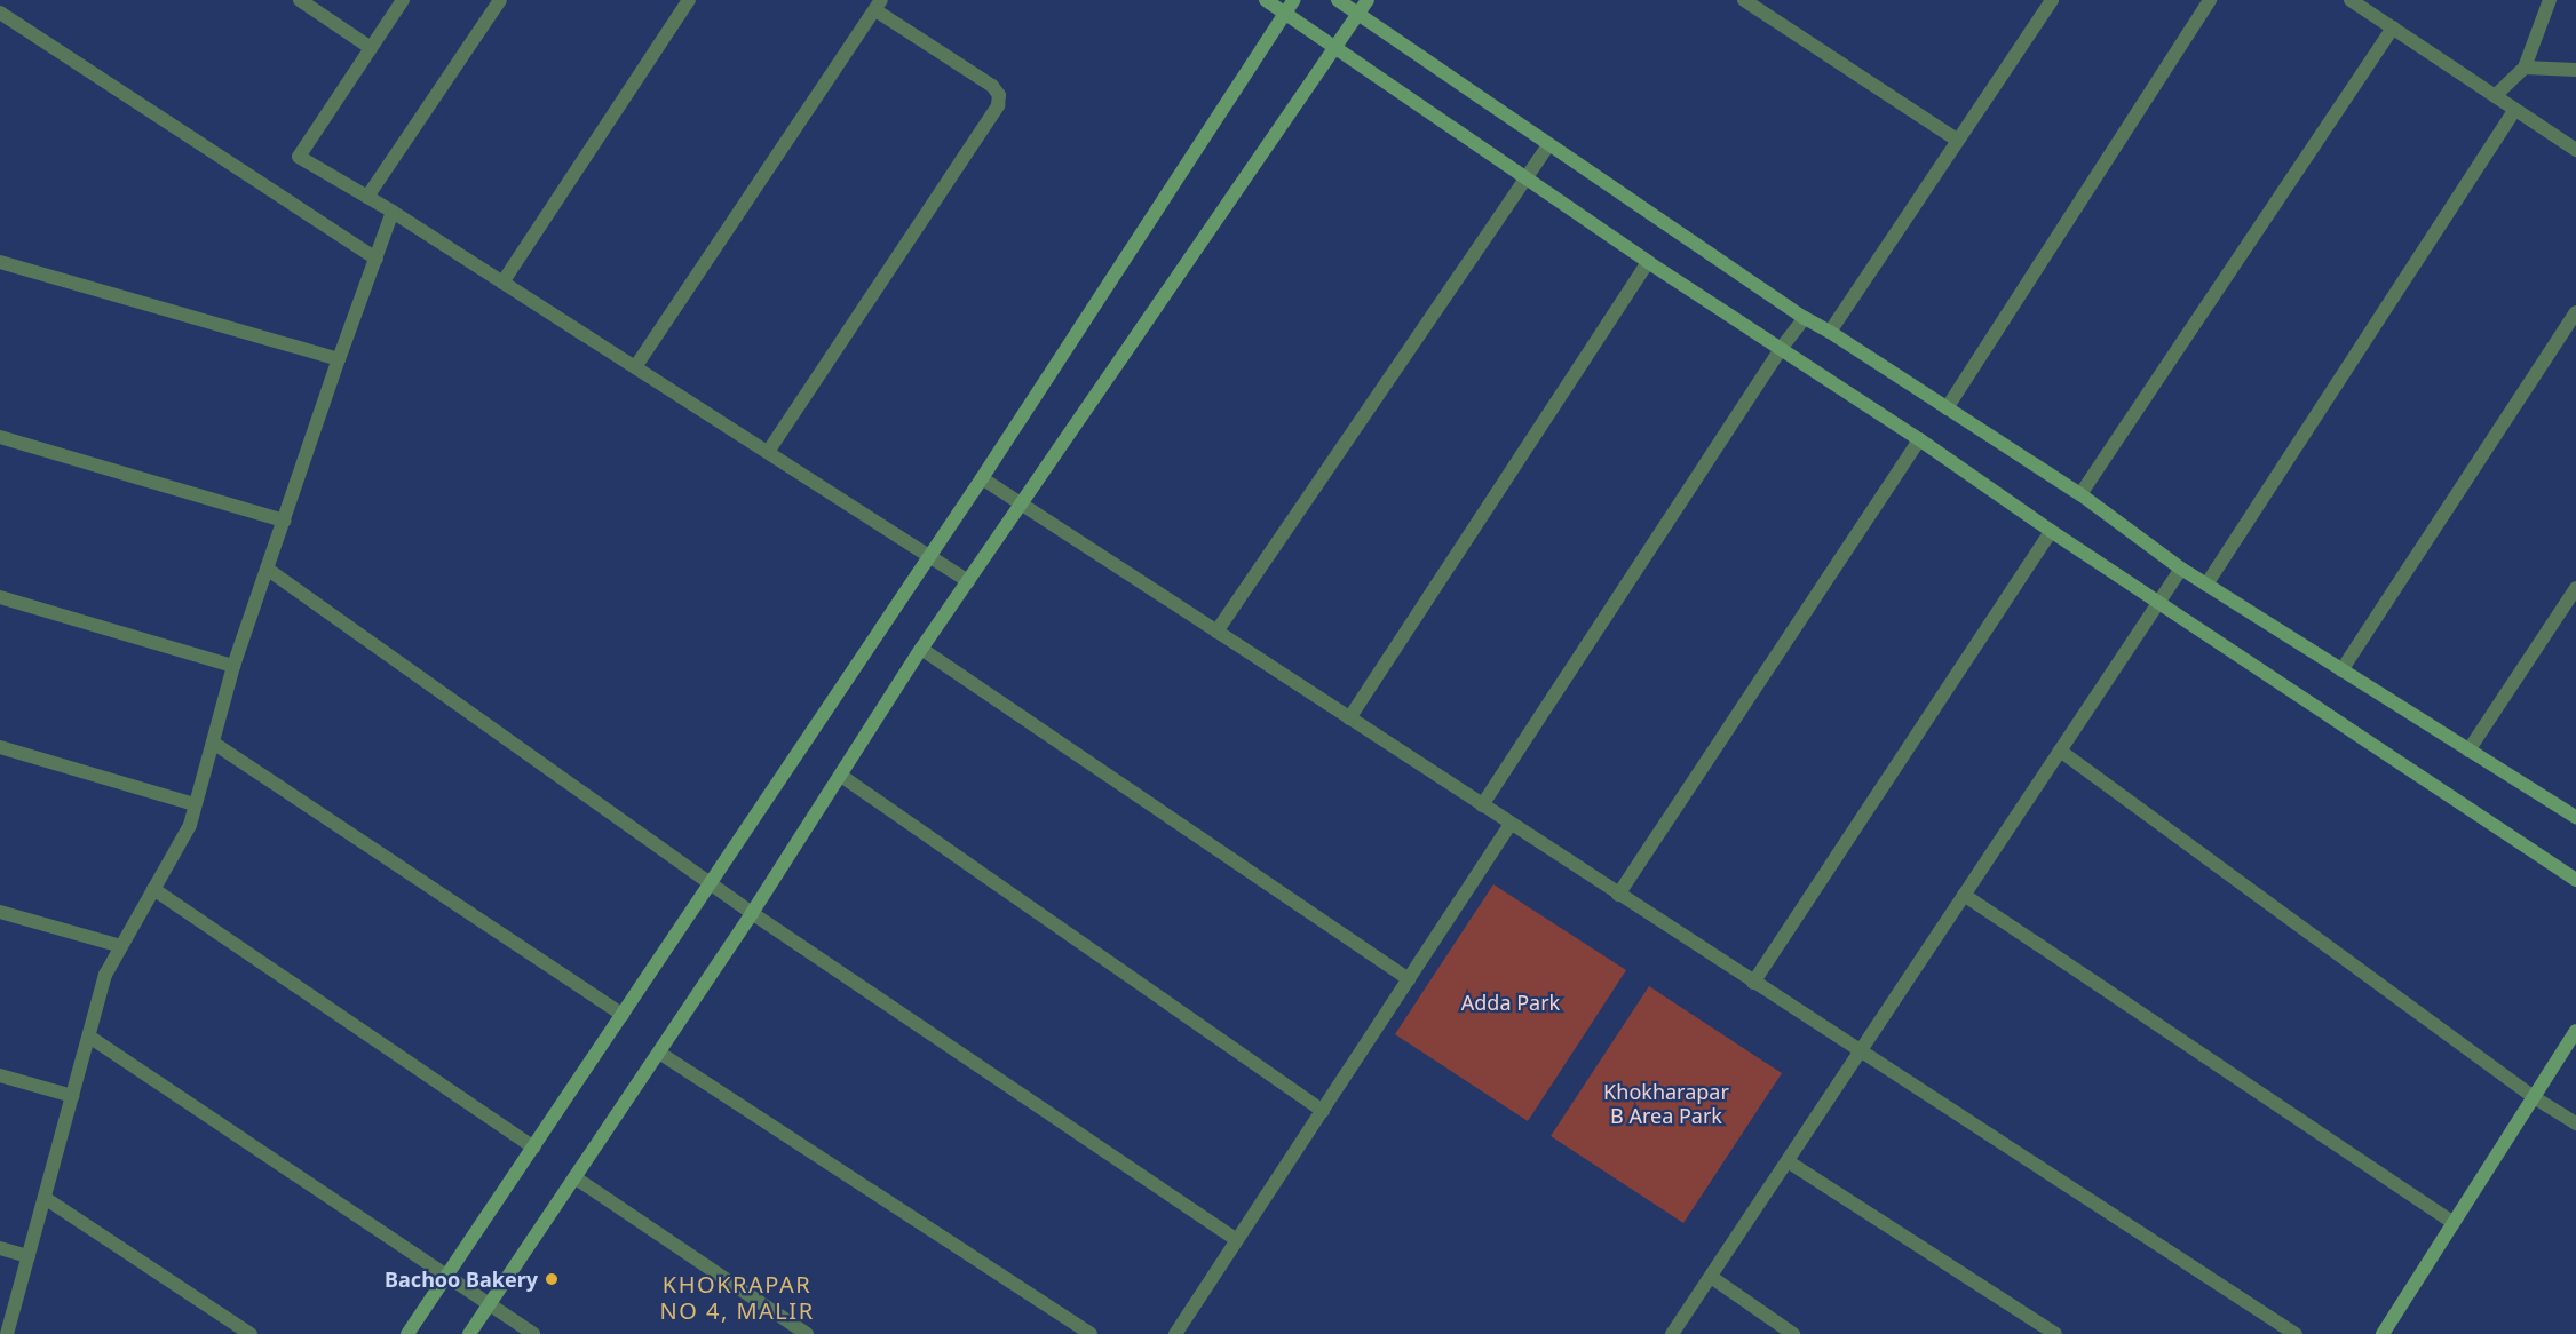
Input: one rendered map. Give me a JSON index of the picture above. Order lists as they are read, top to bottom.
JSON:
{
  "districts": ["KHOKRAPAR NO 4, MALIR"],
  "parks": ["Adda Park", "Khokharapar B Area Park"],
  "places": ["Bachoo Bakery"]
}
